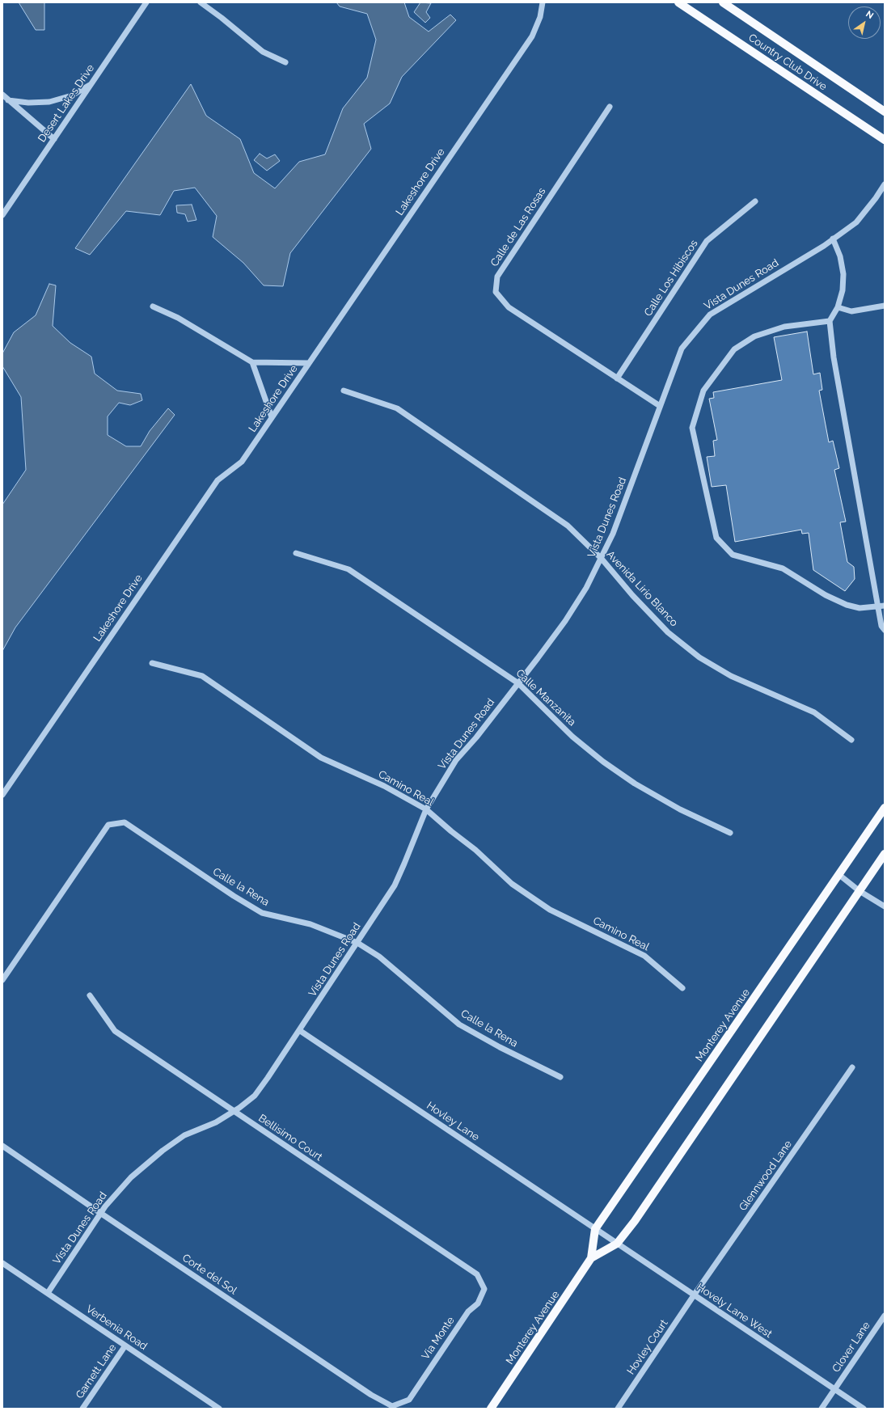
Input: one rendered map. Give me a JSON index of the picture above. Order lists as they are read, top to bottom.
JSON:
{
  "streets": {
    "main road": ["Country Club Drive", "Monterey Avenue"],
    "street": [
      "Desert Lakes Drive",
      "Lakeshore Drive",
      "Calle de Las Rosas",
      "Calle Los Hibiscos",
      "Vista Dunes Road",
      "Avenida Lirio Blanco",
      "Calle Manzanita",
      "Camino Real",
      "Calle la Rena",
      "Hovley Lane",
      "Bellisimo Court",
      "Glennwood Lane",
      "Corte del Sol",
      "Hovely Lane West",
      "Verbenia Road",
      "Via Monte",
      "Hovley Court",
      "Clover Lane",
      "Garnett Lane"
    ]
  },
  "crossings": [
    ["Calle de Las Rosas", "Calle Los Hibiscos"],
    ["Calle de Las Rosas", "Vista Dunes Road"],
    ["Vista Dunes Road", "Avenida Lirio Blanco"],
    ["Vista Dunes Road", "Calle Manzanita"],
    ["Vista Dunes Road", "Camino Real"],
    ["Vista Dunes Road", "Calle la Rena"],
    ["Vista Dunes Road", "Hovley Lane"],
    ["Vista Dunes Road", "Bellisimo Court"],
    ["Vista Dunes Road", "Corte del Sol"],
    ["Vista Dunes Road", "Verbenia Road"],
    ["Monterey Avenue", "Hovley Lane"],
    ["Monterey Avenue", "Hovely Lane West"],
    ["Hovley Lane", "Hovely Lane West"],
    ["Bellisimo Court", "Via Monte"],
    ["Glennwood Lane", "Hovely Lane West"],
    ["Glennwood Lane", "Hovley Court"],
    ["Corte del Sol", "Via Monte"],
    ["Hovely Lane West", "Hovley Court"],
    ["Hovely Lane West", "Clover Lane"],
    ["Verbenia Road", "Garnett Lane"]
  ],
  "north": "top right"
}
